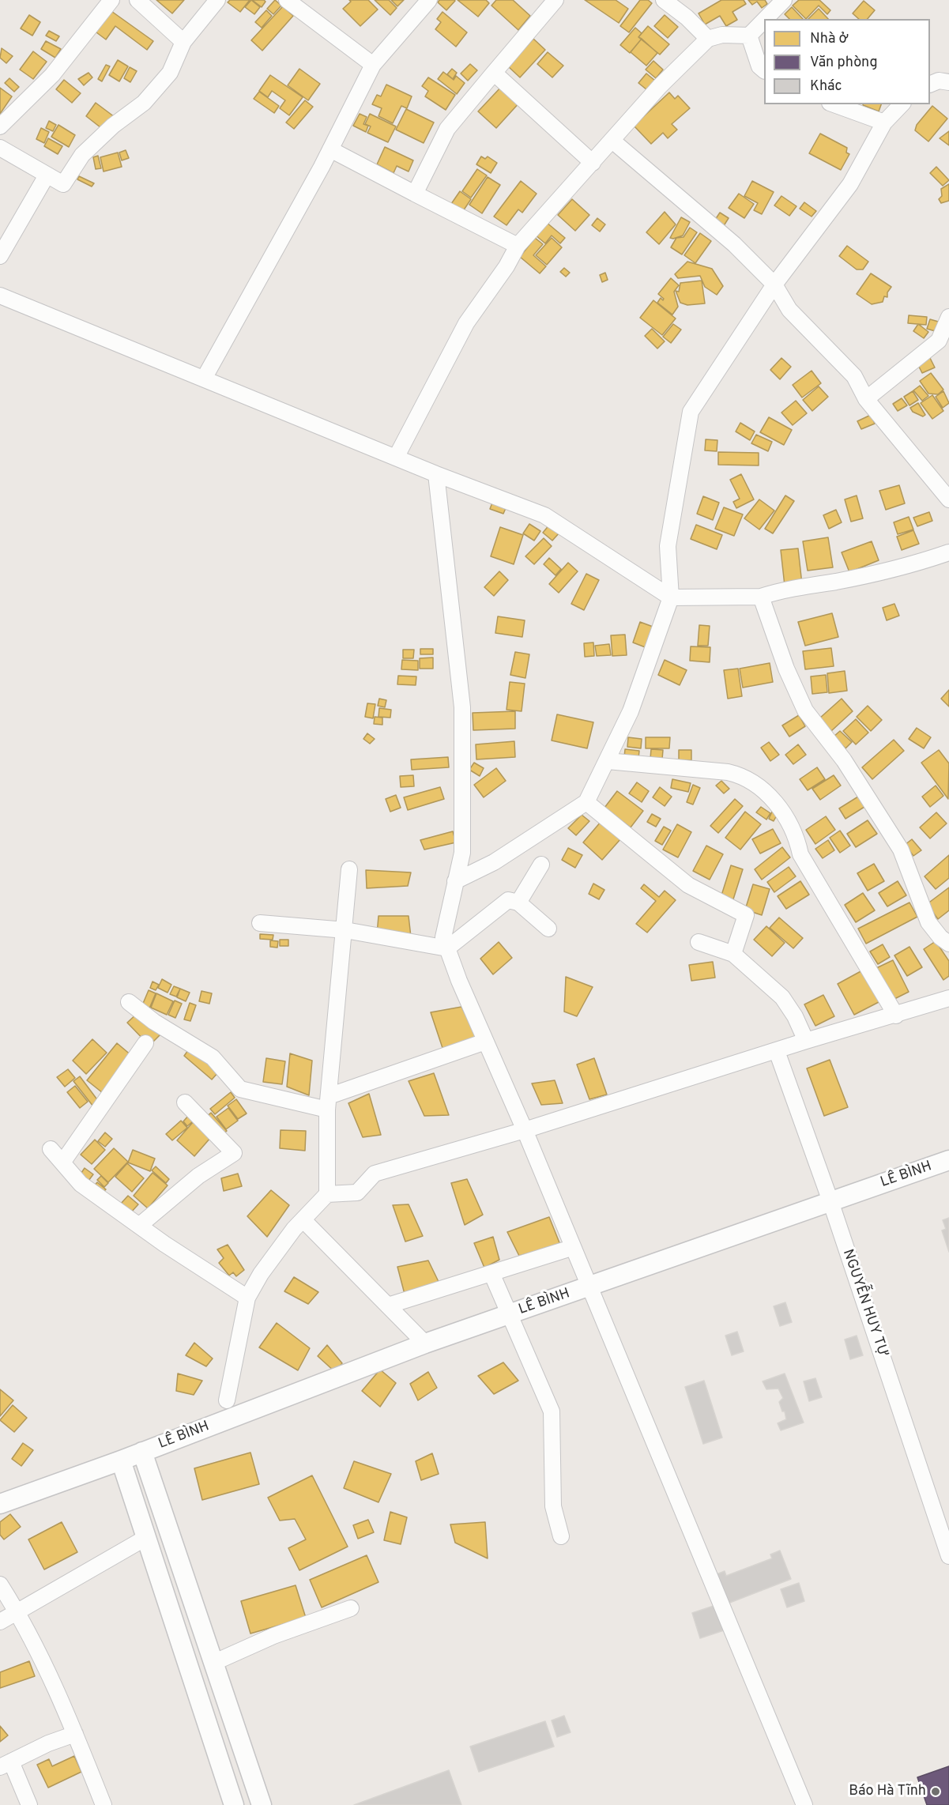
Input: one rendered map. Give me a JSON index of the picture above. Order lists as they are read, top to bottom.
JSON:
{
  "streets": {
    "street": ["LÊ BÌNH", "NGUYỄN HUY TỰ"]
  },
  "crossings": [
    ["LÊ BÌNH", "NGUYỄN HUY TỰ"]
  ],
  "places": ["Báo Hà Tĩnh"],
  "legend": ["Nhà ở", "Văn phòng", "Khác"]
}
